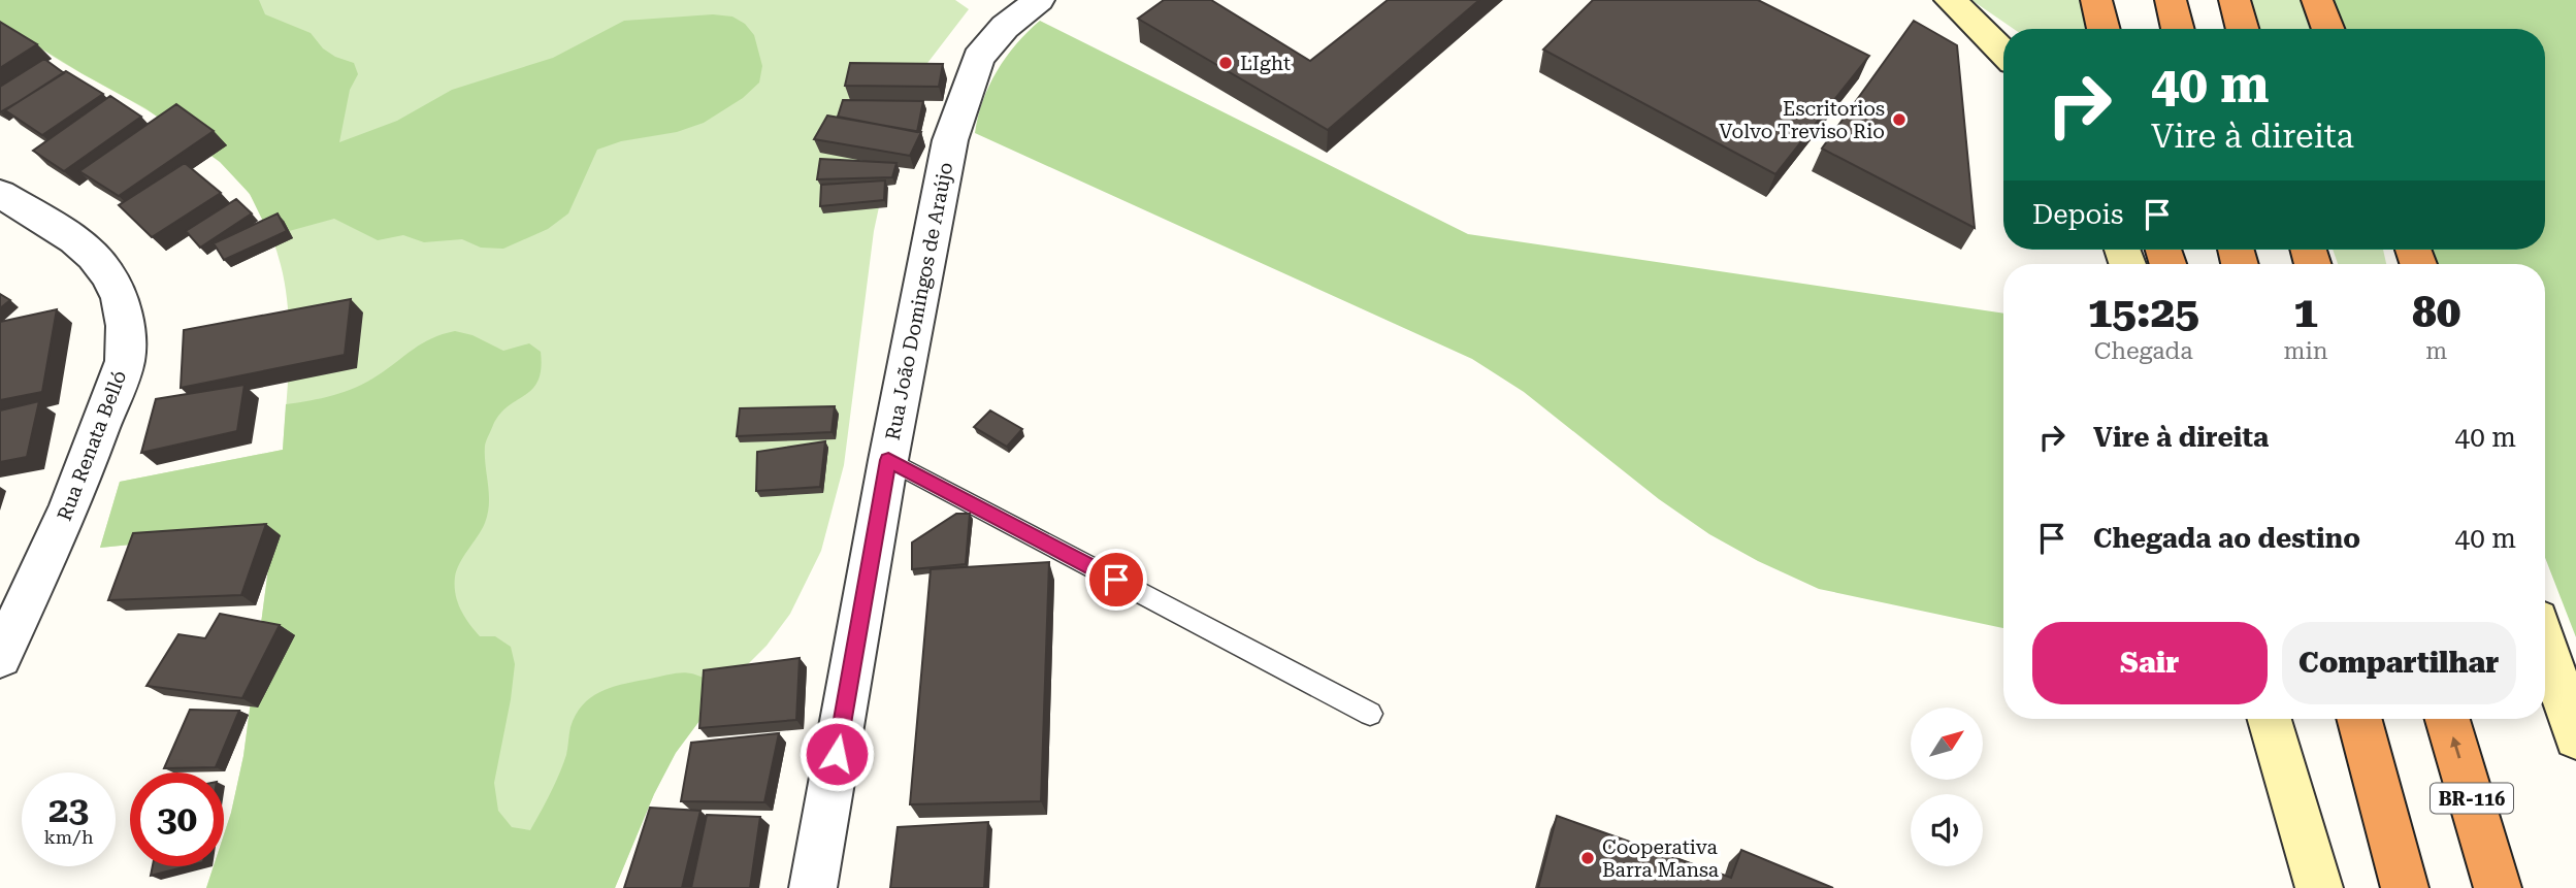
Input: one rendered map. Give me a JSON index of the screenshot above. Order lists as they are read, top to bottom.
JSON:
{
  "streets": {
    "highway": ["BR-116"],
    "street": ["Rua João Domingos de Araújo", "Rua Renata Belló"]
  },
  "places": ["LIght", "Escritorios Volvo Treviso Rio", "Cooperativa Barra Mansa"],
  "north": "top right",
  "page": {
    "turn": ["40 m", "Vire à direita"],
    "then": "Depois",
    "eta": [
      "15:25",
      "Chegada",
      "1",
      "min",
      "80",
      "m"
    ],
    "list": [
      {
        "name": "Vire à direita",
        "value": "40 m"
      },
      {
        "name": "Chegada ao destino",
        "value": "40 m"
      }
    ],
    "buttons": ["Sair", "Compartilhar"],
    "speed": "23 km/h",
    "limit": "30"
  }
}
